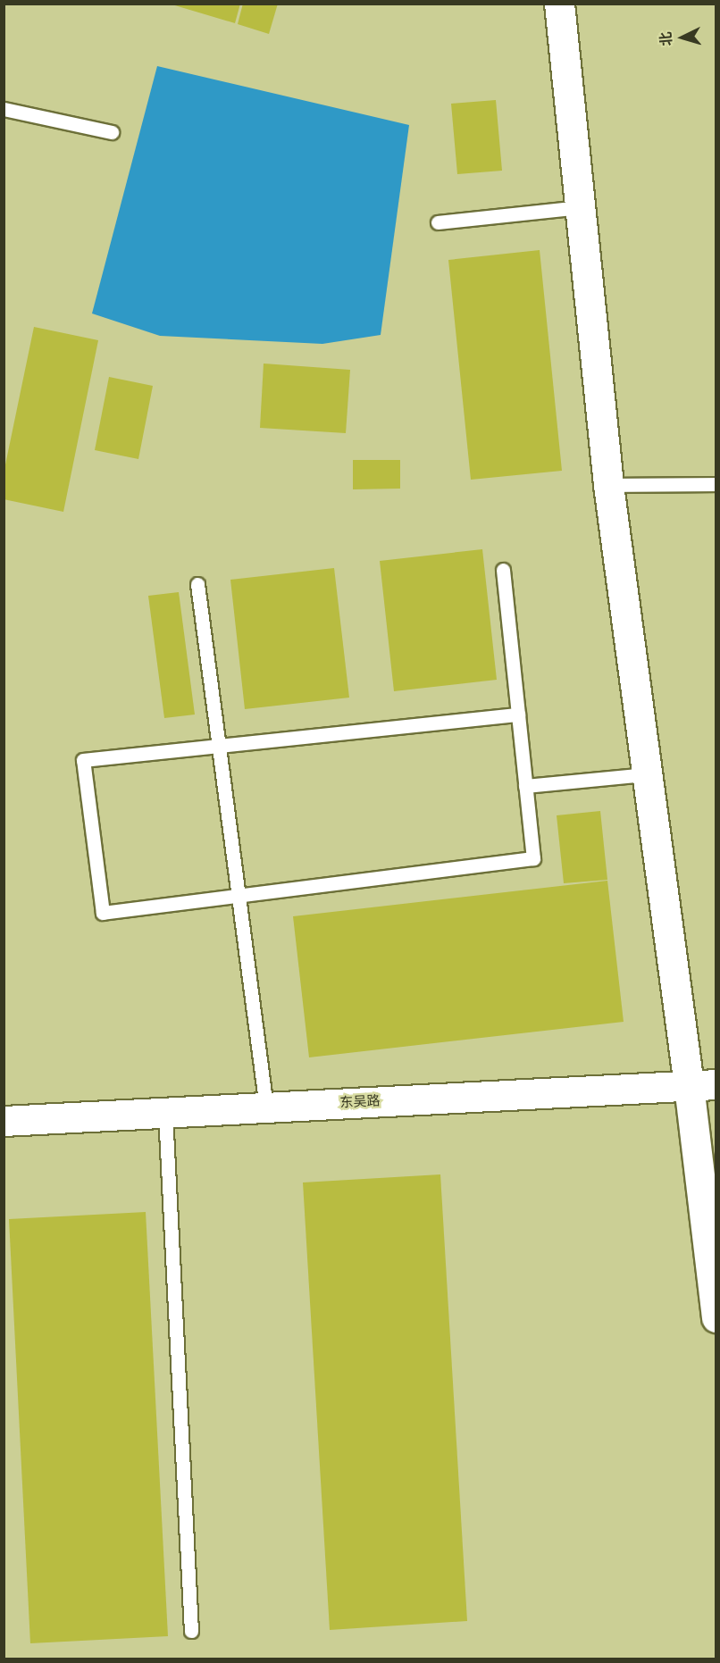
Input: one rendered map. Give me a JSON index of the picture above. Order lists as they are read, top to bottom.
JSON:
{
  "streets": {
    "street": ["东吴路"]
  },
  "north": "left"
}
